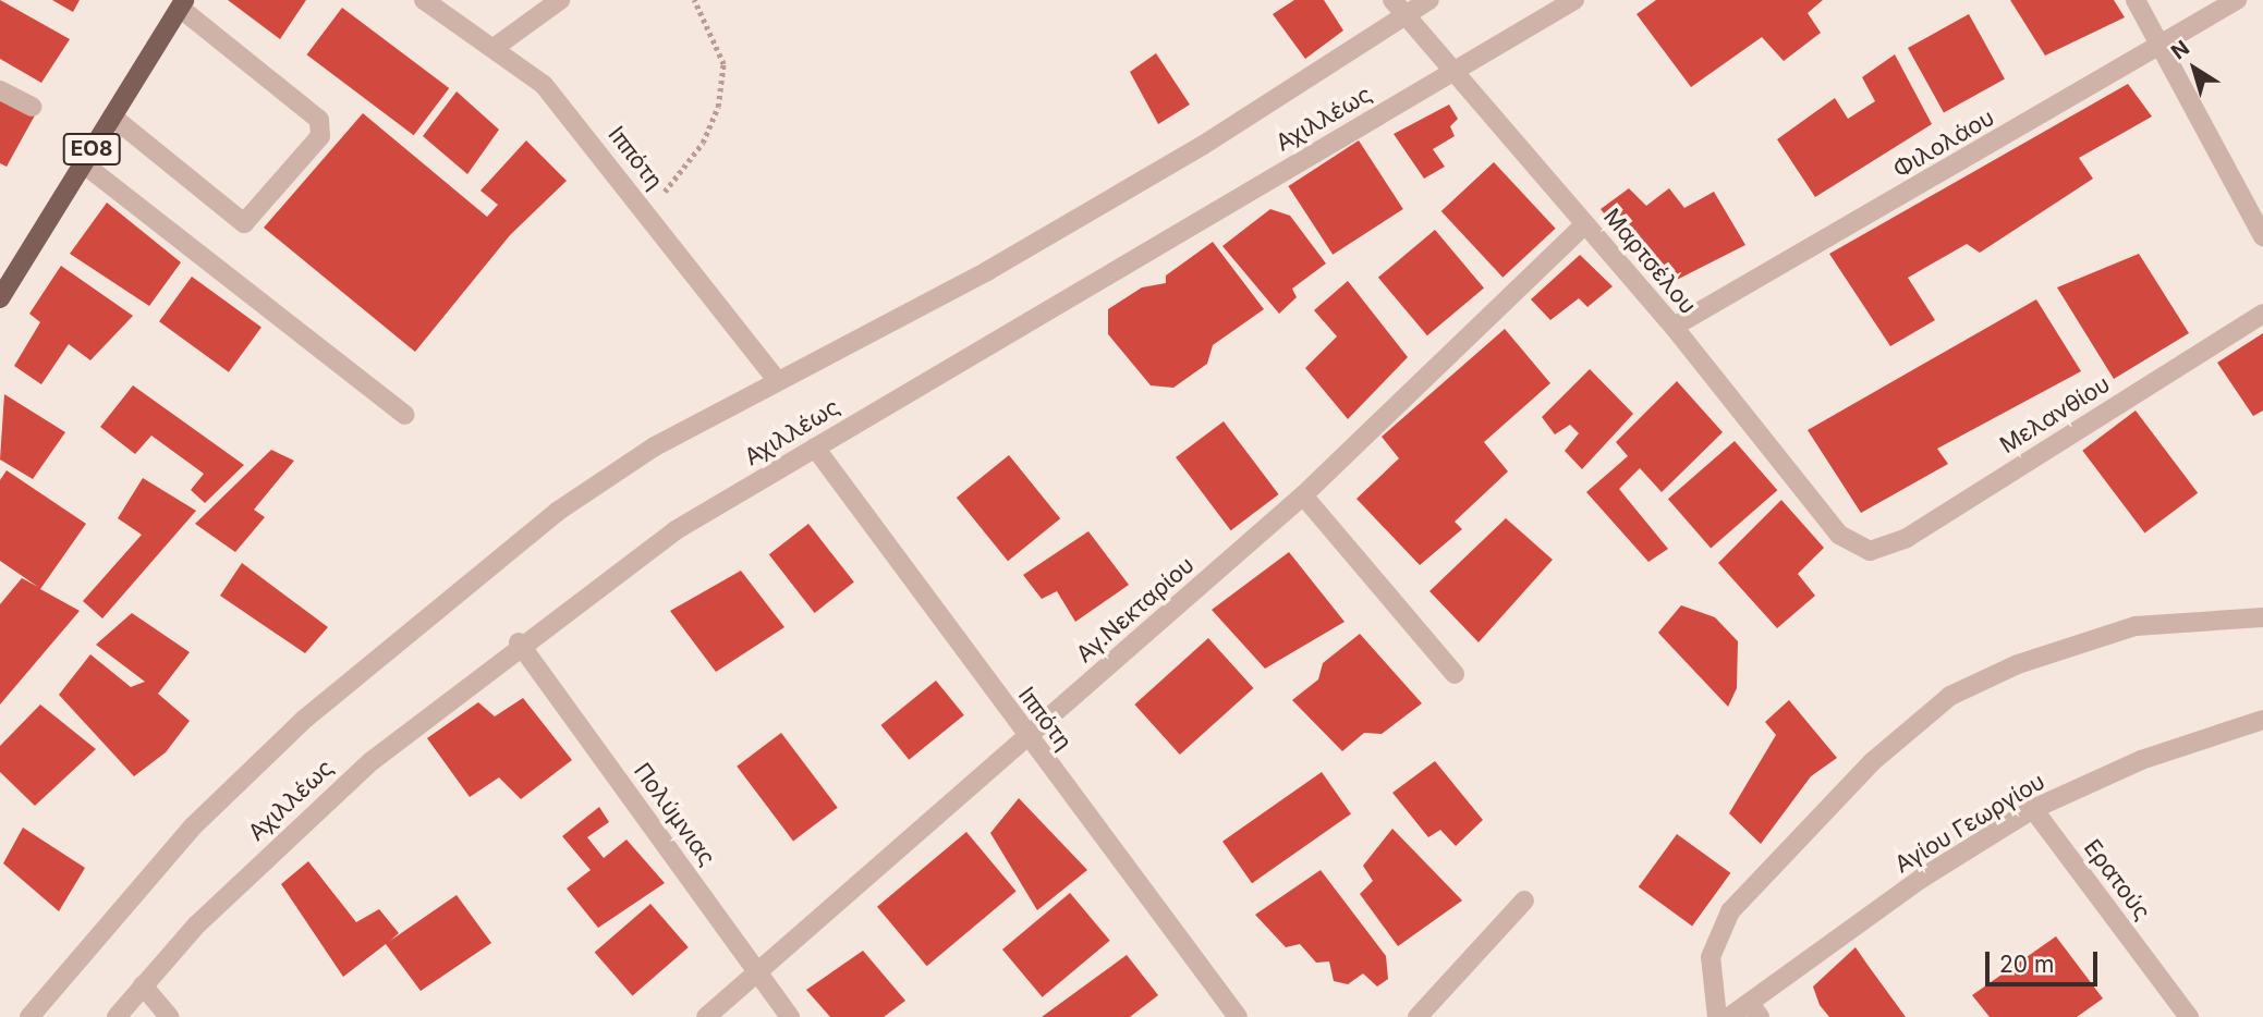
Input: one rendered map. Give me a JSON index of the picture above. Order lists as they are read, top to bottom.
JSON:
{
  "streets": {
    "main road": ["ΕΟ8"],
    "street": [
      "Αχιλλέως",
      "Φιλολάου",
      "Ιππότη",
      "Μαρτσέλου",
      "Μελανθίου",
      "Αγ.Νεκταρίου",
      "Πολύμνιας",
      "Αγίου Γεωργίου",
      "Ερατούς"
    ]
  },
  "crossings": [
    ["Αχιλλέως", "Ιππότη"],
    ["Αχιλλέως", "Μαρτσέλου"],
    ["Αχιλλέως", "Πολύμνιας"],
    ["Φιλολάου", "Μαρτσέλου"],
    ["Ιππότη", "Αγ.Νεκταρίου"],
    ["Μαρτσέλου", "Μελανθίου"],
    ["Μαρτσέλου", "Αγ.Νεκταρίου"],
    ["Αγ.Νεκταρίου", "Πολύμνιας"],
    ["Αγίου Γεωργίου", "Ερατούς"]
  ],
  "scale_bar": "20 m",
  "north": "top left"
}
